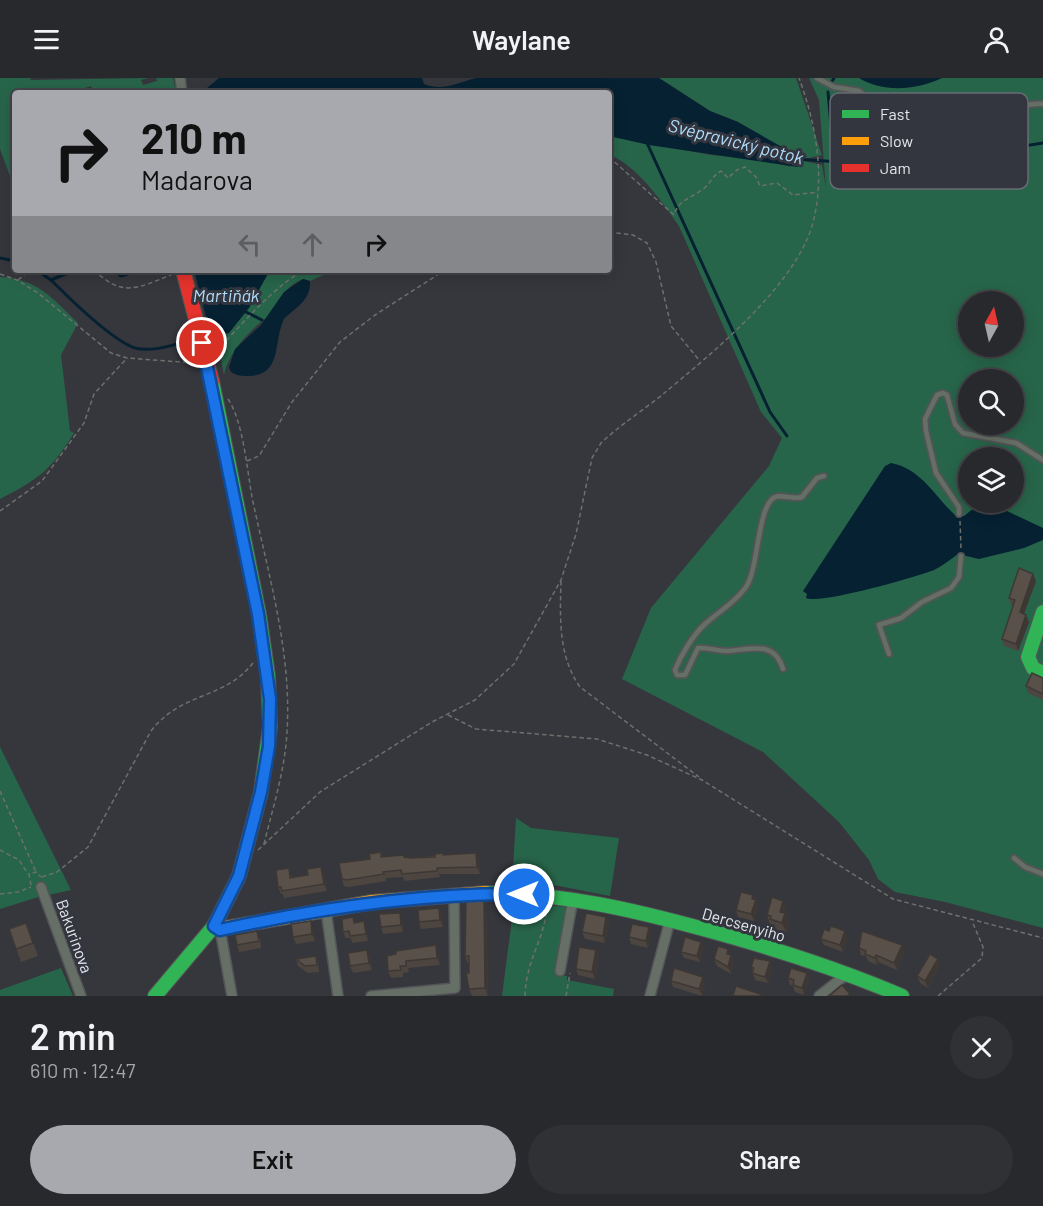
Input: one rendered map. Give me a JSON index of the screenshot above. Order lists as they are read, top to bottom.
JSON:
{
  "streets": {
    "street": ["Dercsenyiho", "Bakurinova"]
  },
  "water": ["Svépravický potok", "Martiňák"],
  "legend": ["Fast", "Slow", "Jam"],
  "north": "top",
  "page": {
    "header": "Waylane",
    "turn": ["210 m", "Madarova"],
    "heading": ["2 min", "610 m · 12:47"],
    "buttons": ["Exit", "Share"]
  }
}
